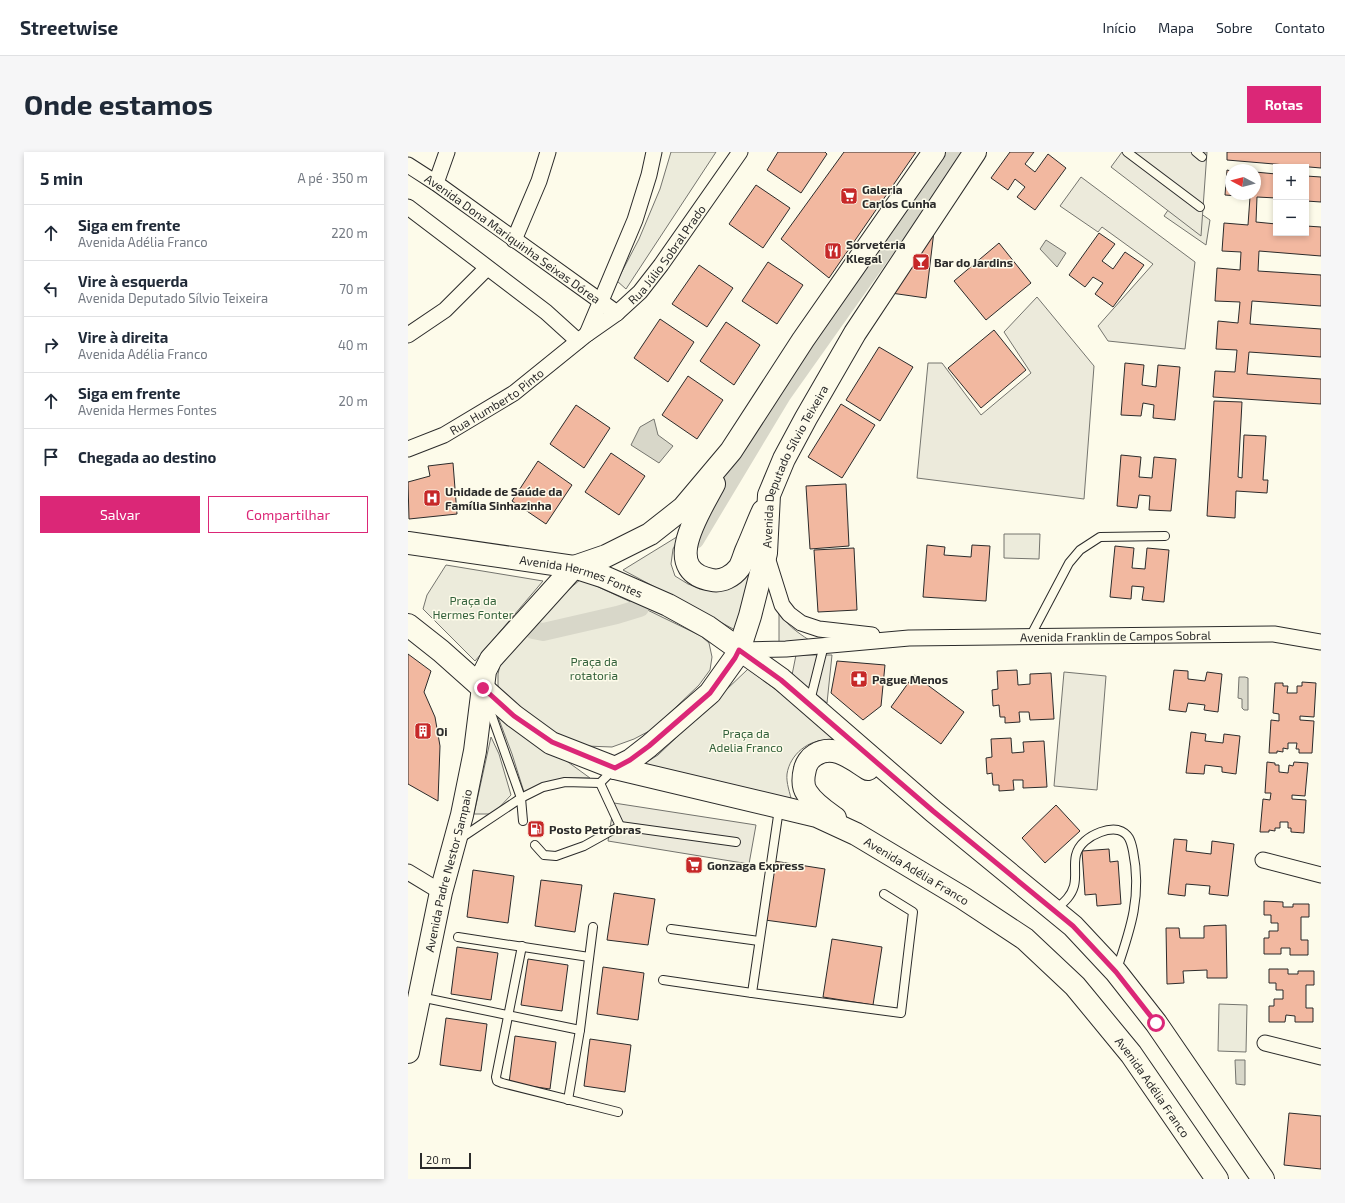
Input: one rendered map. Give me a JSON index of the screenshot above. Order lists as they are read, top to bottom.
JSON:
{
  "streets": {
    "main road": [
      "Avenida Deputado Sílvio Teixeira",
      "Avenida Hermes Fontes",
      "Avenida Padre Nestor Sampaio",
      "Avenida Adélia Franco"
    ],
    "street": [
      "Avenida Dona Mariquinha Seixas Dórea",
      "Rua Júlio Sobral Prado",
      "Rua Humberto Pinto",
      "Avenida Franklin de Campos Sobral"
    ]
  },
  "crossings": [
    ["Avenida Dona Mariquinha Seixas Dórea", "Rua Júlio Sobral Prado"],
    ["Rua Júlio Sobral Prado", "Rua Humberto Pinto"],
    ["Avenida Deputado Sílvio Teixeira", "Avenida Hermes Fontes"],
    ["Avenida Deputado Sílvio Teixeira", "Avenida Franklin de Campos Sobral"],
    ["Avenida Deputado Sílvio Teixeira", "Avenida Adélia Franco"],
    ["Avenida Hermes Fontes", "Avenida Franklin de Campos Sobral"],
    ["Avenida Padre Nestor Sampaio", "Avenida Adélia Franco"]
  ],
  "parks": ["Praça da Hermes Fonter", "Praça da rotatoria", "Praça da Adelia Franco"],
  "places": {
    "supermarket": ["Galeria Carlos Cunha", "Gonzaga Express"],
    "restaurant": ["Sorveteria Klegal"],
    "bar": ["Bar do Jardins"],
    "hospital": ["Unidade de Saúde da Família Sinhazinha"],
    "pharmacy": ["Pague Menos"],
    "building": ["Oi"],
    "fuel station": ["Posto Petrobras"]
  },
  "scale_bar": "20 m",
  "north": "left",
  "page": {
    "header": "Streetwise",
    "nav": [
      "Início",
      "Mapa",
      "Sobre",
      "Contato"
    ],
    "buttons": [
      "Rotas",
      ["Salvar", "Compartilhar"]
    ],
    "title": "Onde estamos",
    "heading": ["5 min", "A pé · 350 m"],
    "map_buttons": ["+", "−"],
    "list": [
      ["Siga em frente", "Avenida Adélia Franco", "220 m"],
      ["Vire à esquerda", "Avenida Deputado Sílvio Teixeira", "70 m"],
      ["Vire à direita", "Avenida Adélia Franco", "40 m"],
      ["Siga em frente", "Avenida Hermes Fontes", "20 m"],
      "Chegada ao destino"
    ],
    "scale": "20 m"
  }
}
